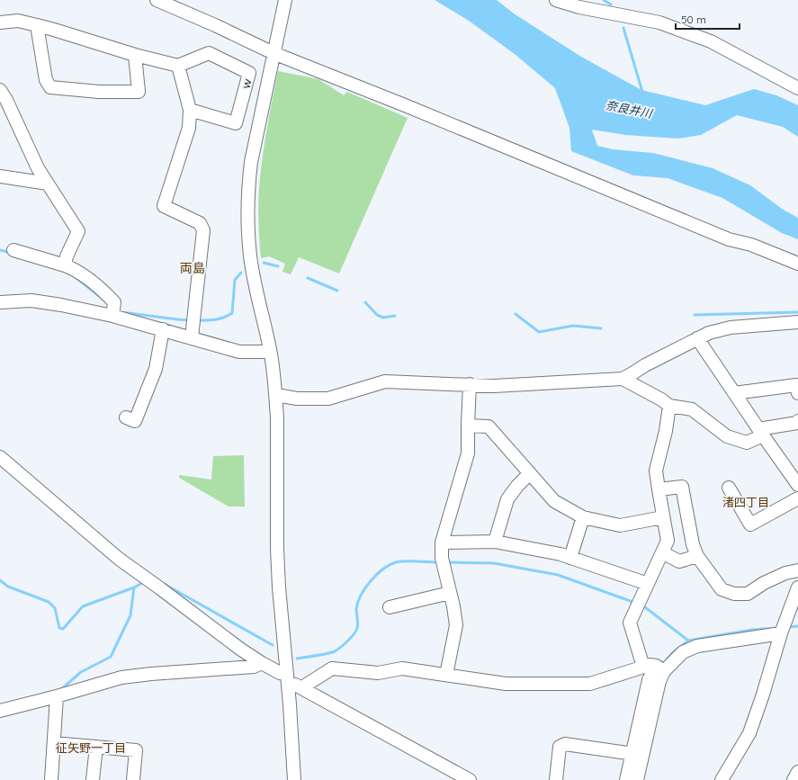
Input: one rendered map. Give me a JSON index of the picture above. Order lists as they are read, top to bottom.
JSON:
{
  "streets": {
    "street": ["ｗ"]
  },
  "districts": ["両島", "渚四丁目", "征矢野一丁目"],
  "water": ["奈良井川"],
  "scale_bar": "50 m"
}
